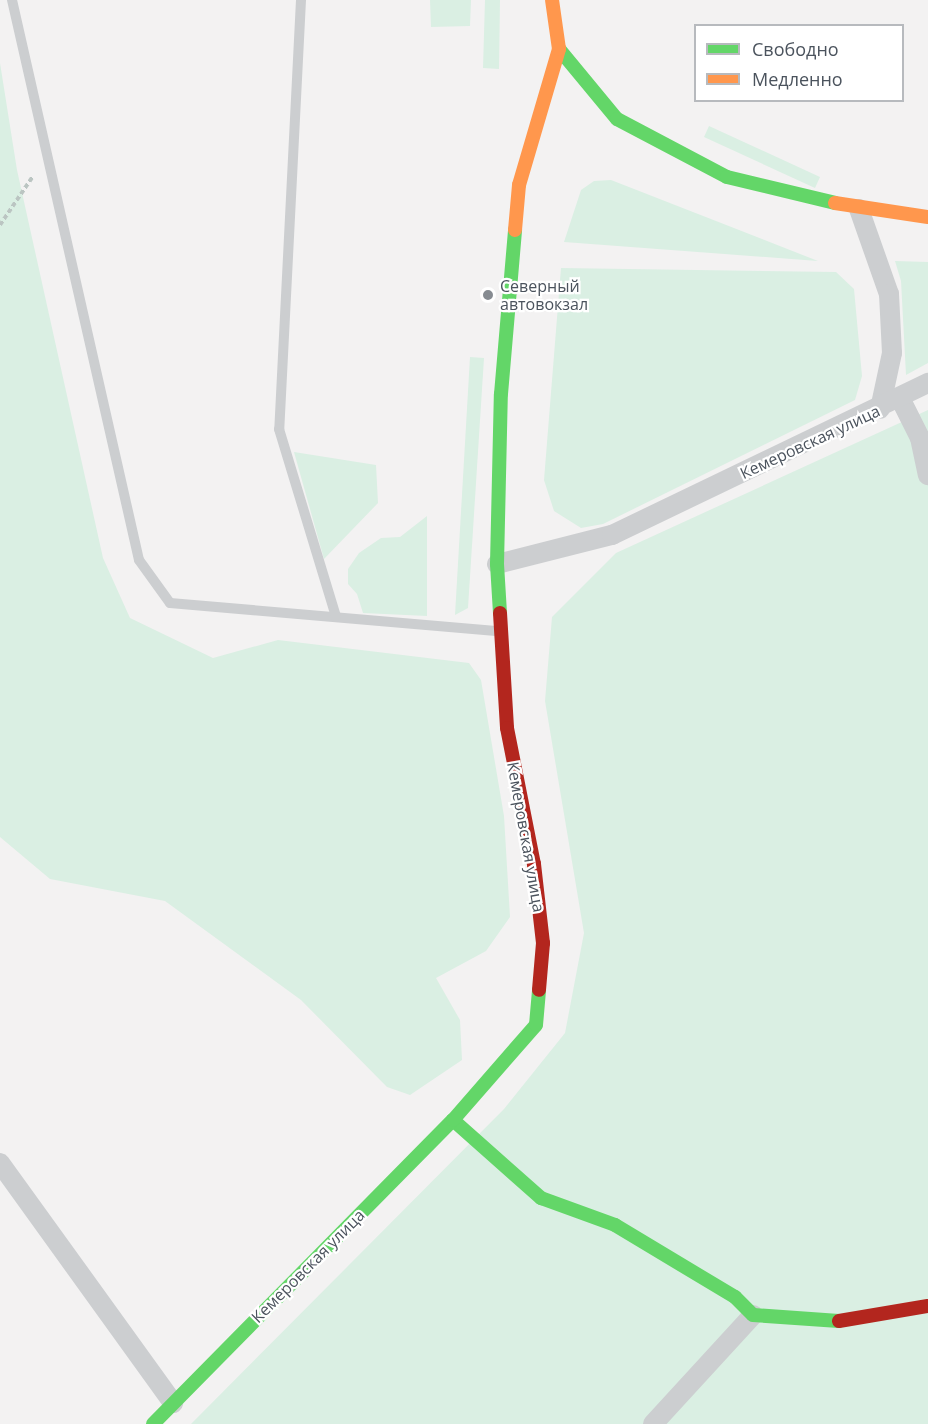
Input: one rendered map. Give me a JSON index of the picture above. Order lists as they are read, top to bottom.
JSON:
{
  "streets": {
    "street": ["Кемеровская улица"]
  },
  "places": ["Северный автовокзал"],
  "legend": ["Свободно", "Медленно"]
}
